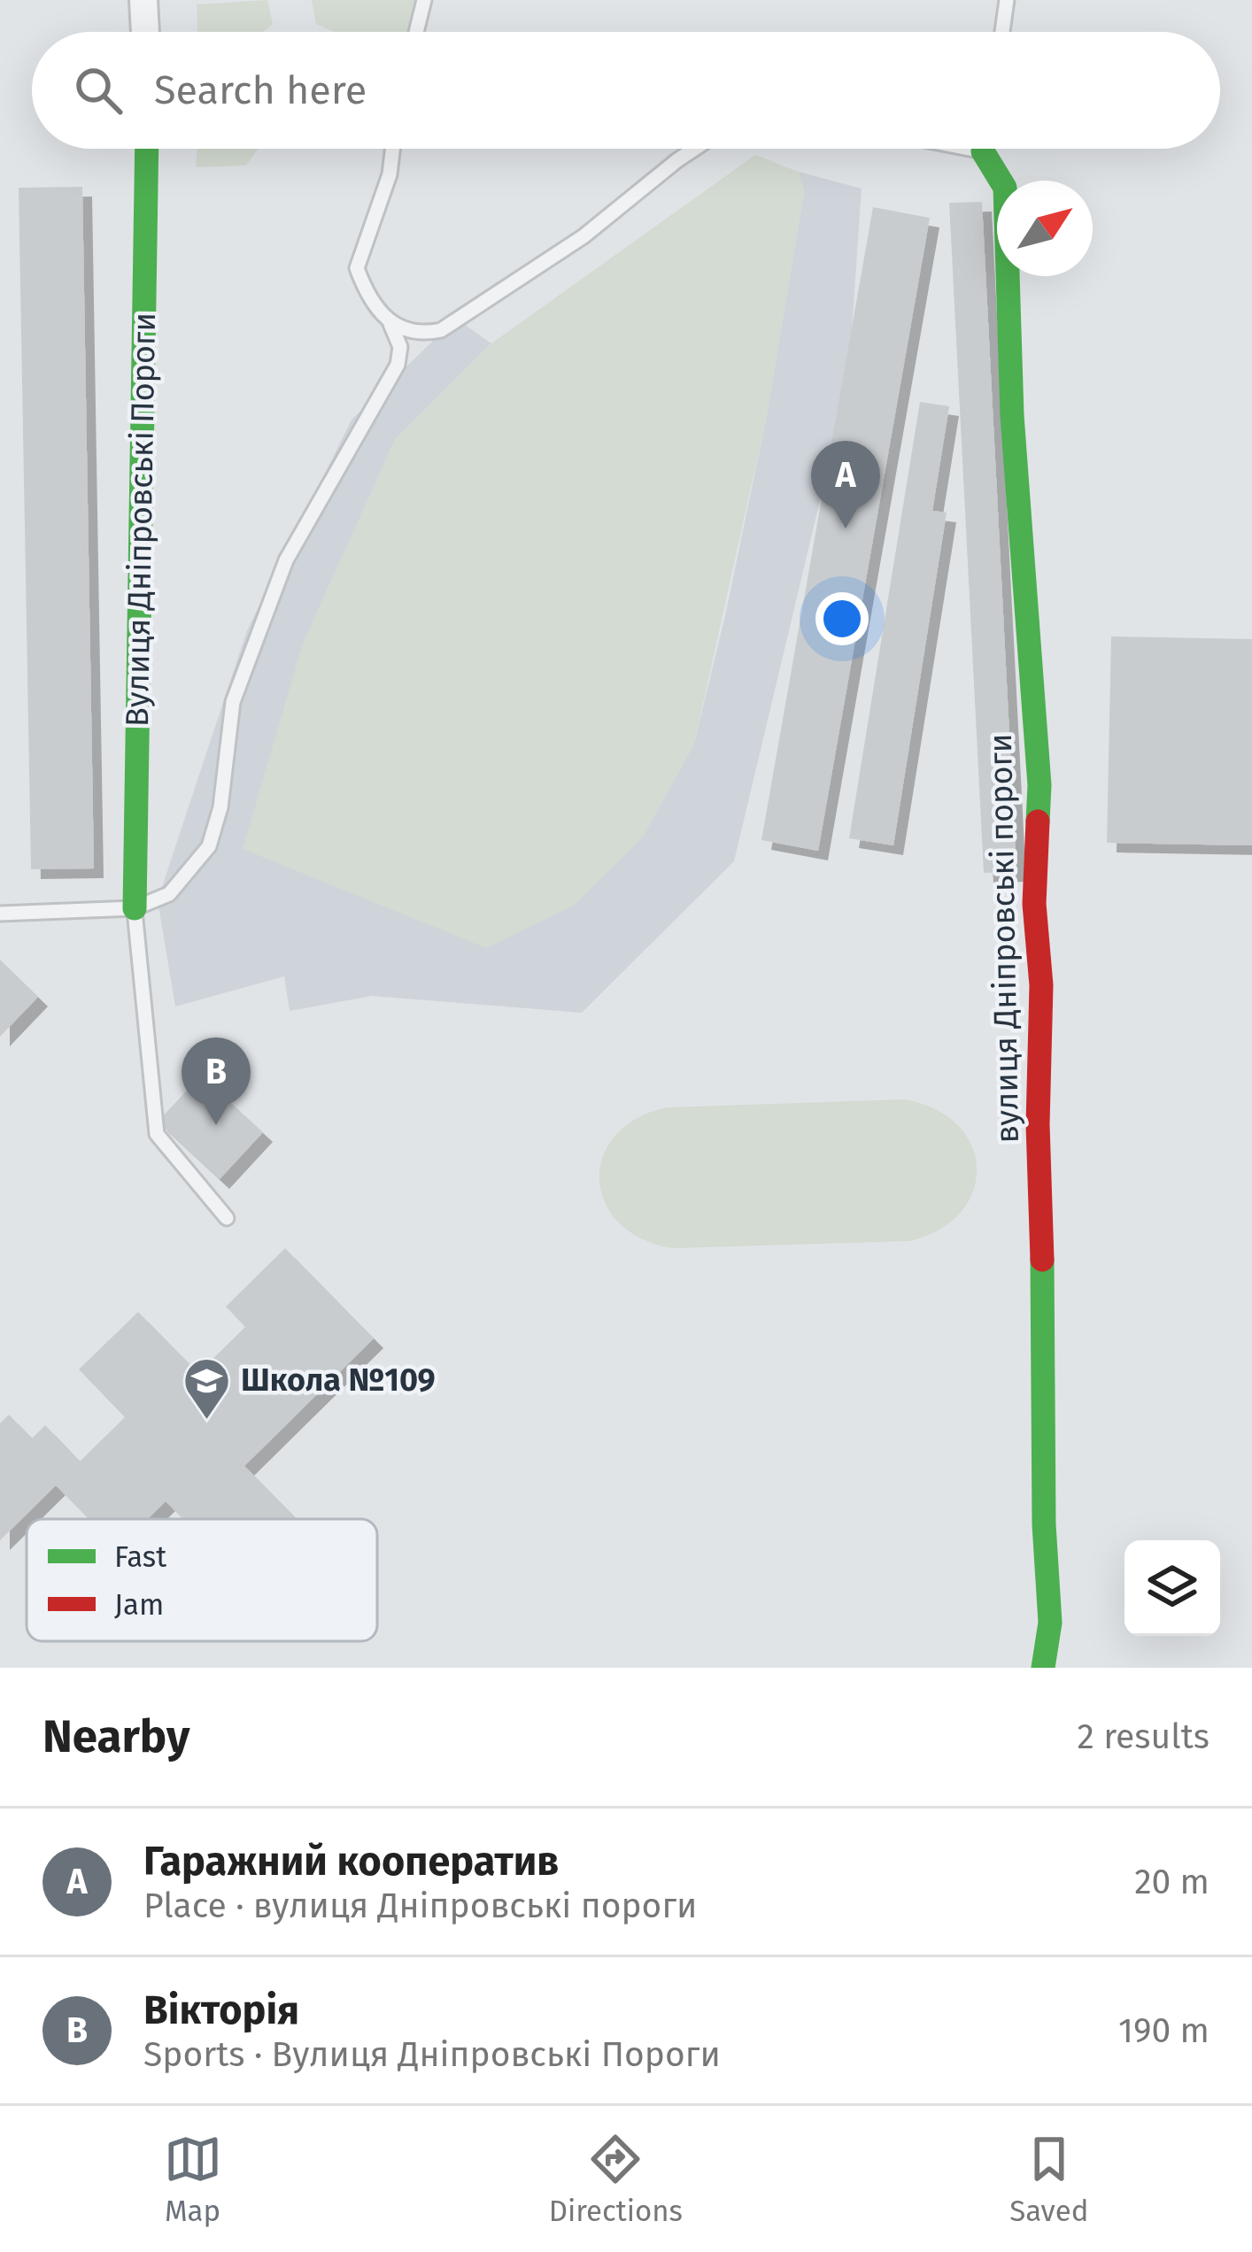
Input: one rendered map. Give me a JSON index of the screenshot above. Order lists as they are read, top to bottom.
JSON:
{
  "streets": {
    "street": ["Вулиця Дніпровські Пороги", "вулиця Дніпровські пороги"]
  },
  "places": {
    "school or university": ["Школа №109"]
  },
  "legend": ["Fast", "Jam"],
  "north": "top right",
  "page": {
    "search": "Search here",
    "pins": ["A", "B"],
    "heading": ["Nearby", "2 results"],
    "list": [
      {
        "mark": "A",
        "name": "Гаражний кооператив",
        "note": "Place · вулиця Дніпровські пороги",
        "value": "20 m"
      },
      {
        "mark": "B",
        "name": "Вікторія",
        "note": "Sports · Вулиця Дніпровські Пороги",
        "value": "190 m"
      }
    ],
    "nav": ["Map", "Directions", "Saved"]
  }
}
